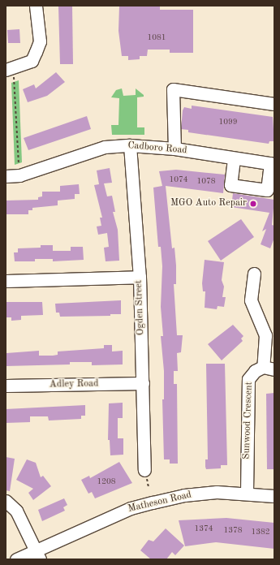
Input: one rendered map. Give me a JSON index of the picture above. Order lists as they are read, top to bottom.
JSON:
{
  "streets": {
    "street": [
      "Cadboro Road",
      "Ogden Street",
      "Adley Road",
      "Sunwood Crescent",
      "Matheson Road"
    ]
  },
  "crossings": [
    ["Cadboro Road", "Ogden Street"],
    ["Ogden Street", "Adley Road"],
    ["Sunwood Crescent", "Matheson Road"]
  ],
  "places": ["MGO Auto Repair"],
  "house_numbers": [
    "1081",
    "1099",
    "1074",
    "1078",
    "1208",
    "1374",
    "1378",
    "1382"
  ]
}
